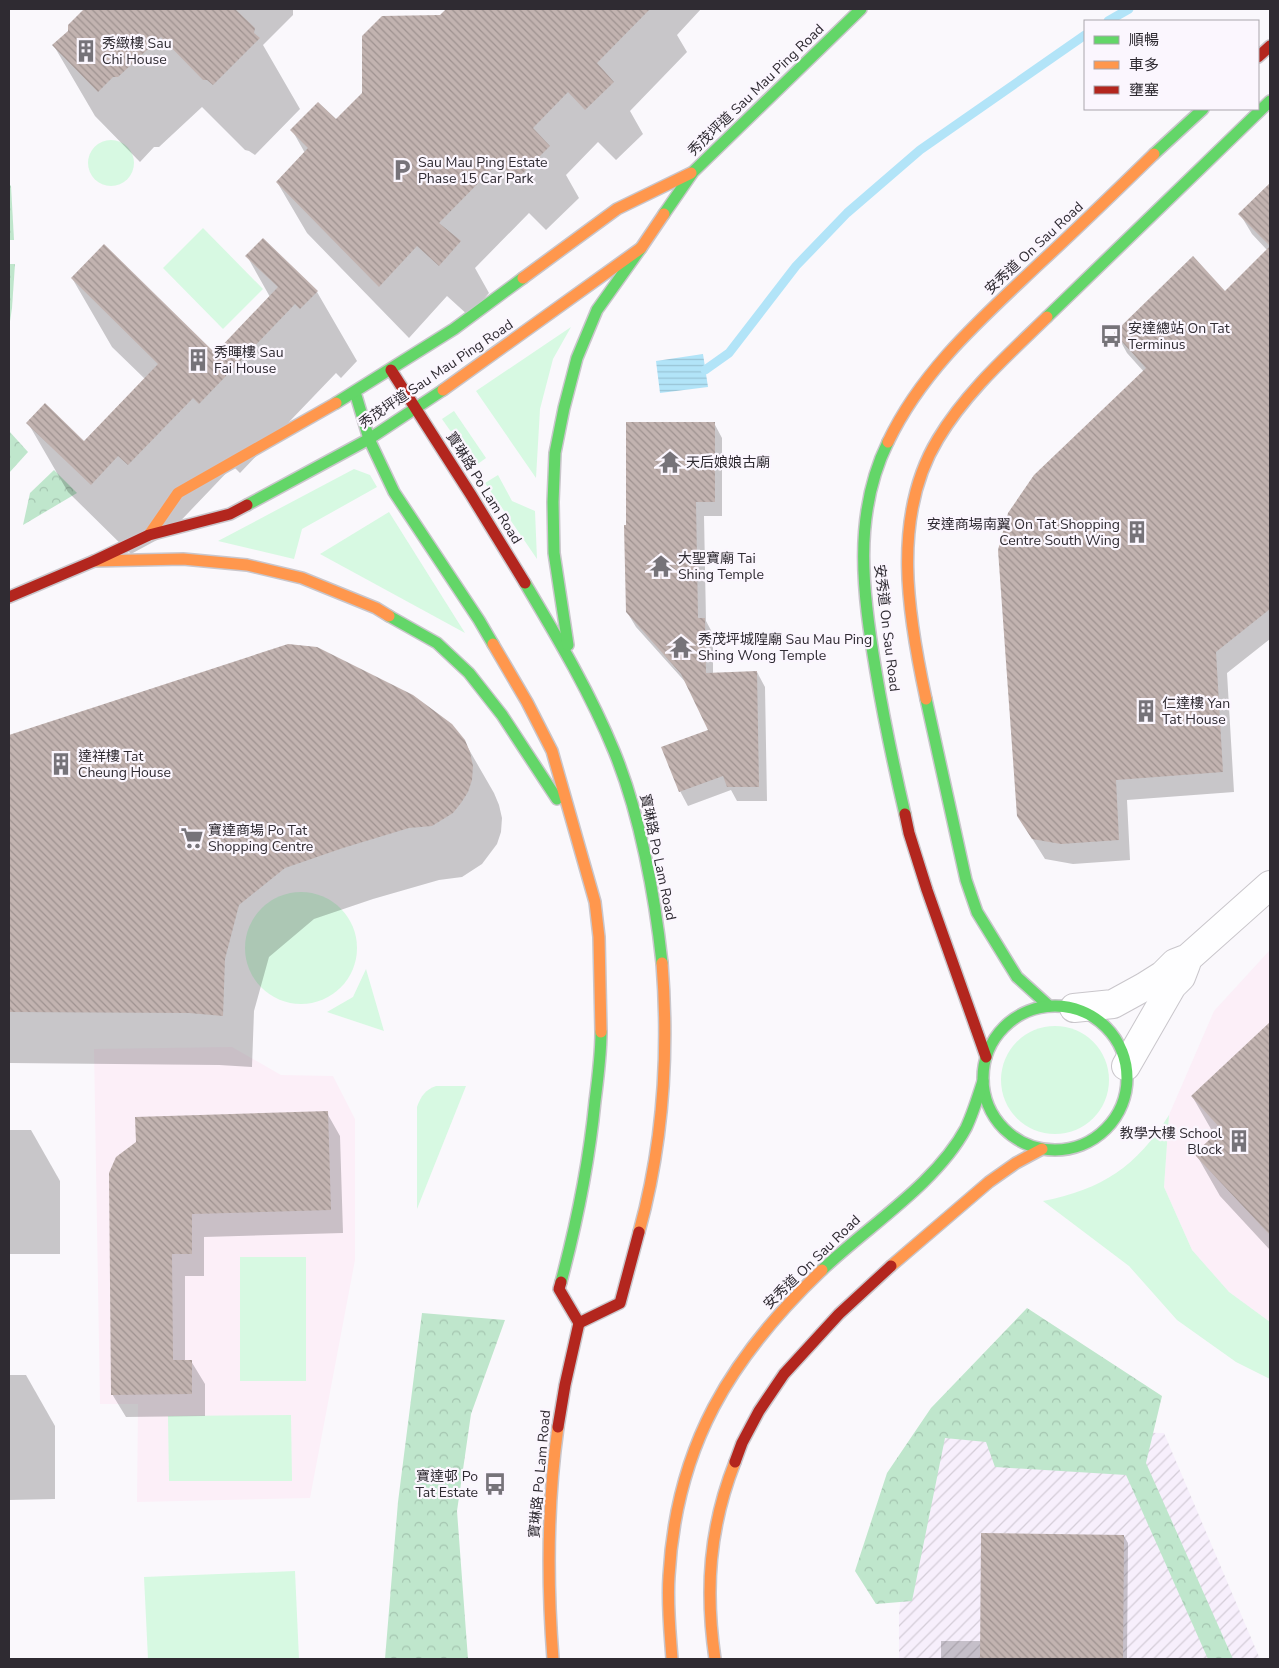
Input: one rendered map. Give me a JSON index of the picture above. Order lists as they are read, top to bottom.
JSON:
{
  "streets": {
    "main road": ["秀茂坪道 Sau Mau Ping Road", "安秀道 On Sau Road", "寶琳路 Po Lam Road"]
  },
  "crossings": [
    ["秀茂坪道 Sau Mau Ping Road", "寶琳路 Po Lam Road"]
  ],
  "places": {
    "building": [
      "秀緻樓 Sau Chi House",
      "秀暉樓 Sau Fai House",
      "安達商場南翼 On Tat Shopping Centre South Wing",
      "仁達樓 Yan Tat House",
      "達祥樓 Tat Cheung House",
      "教學大樓 School Block"
    ],
    "parking": ["Sau Mau Ping Estate Phase 15 Car Park"],
    "bus stop": ["安達總站 On Tat Terminus", "寶達邨 Po Tat Estate"],
    "temple": ["天后娘娘古廟", "大聖寶廟 Tai Shing Temple", "秀茂坪城隍廟 Sau Mau Ping Shing Wong Temple"],
    "supermarket": ["寶達商場 Po Tat Shopping Centre"]
  },
  "legend": ["順暢", "車多", "壅塞"]
}
